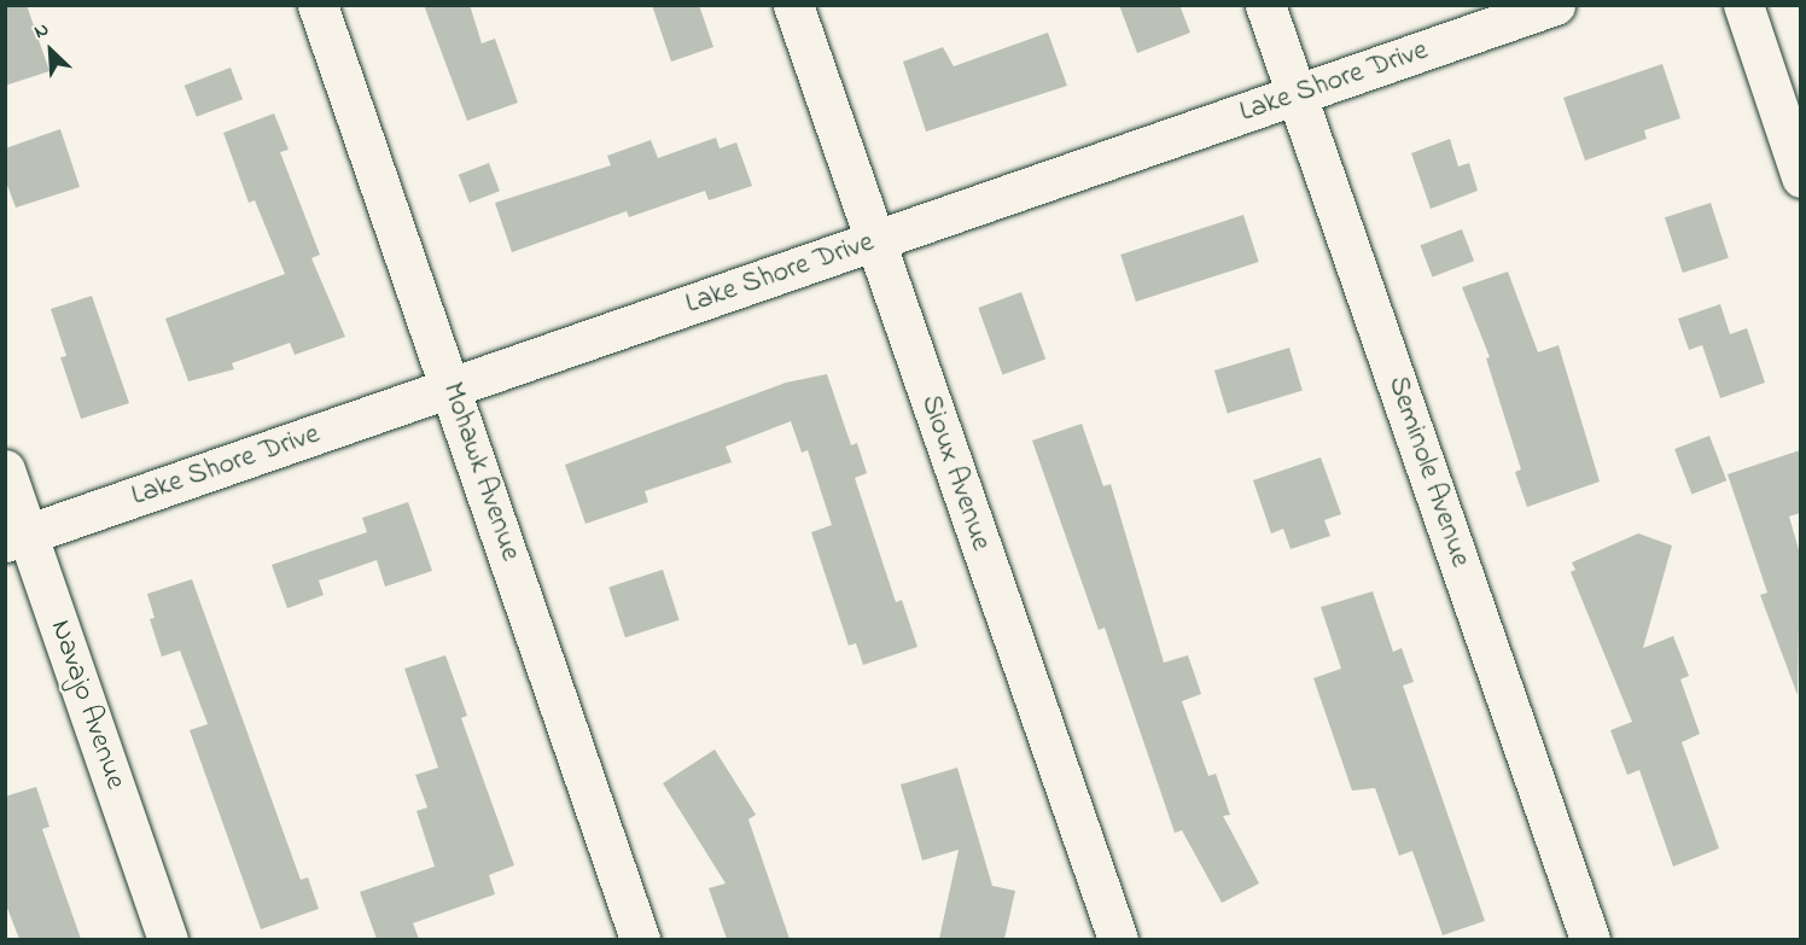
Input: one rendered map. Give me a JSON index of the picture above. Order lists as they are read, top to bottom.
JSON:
{
  "streets": {
    "street": [
      "Lake Shore Drive",
      "Mohawk Avenue",
      "Seminole Avenue",
      "Sioux Avenue",
      "Navajo Avenue"
    ]
  },
  "crossings": [
    ["Lake Shore Drive", "Mohawk Avenue"],
    ["Lake Shore Drive", "Seminole Avenue"],
    ["Lake Shore Drive", "Sioux Avenue"],
    ["Lake Shore Drive", "Navajo Avenue"]
  ],
  "north": "top left"
}
